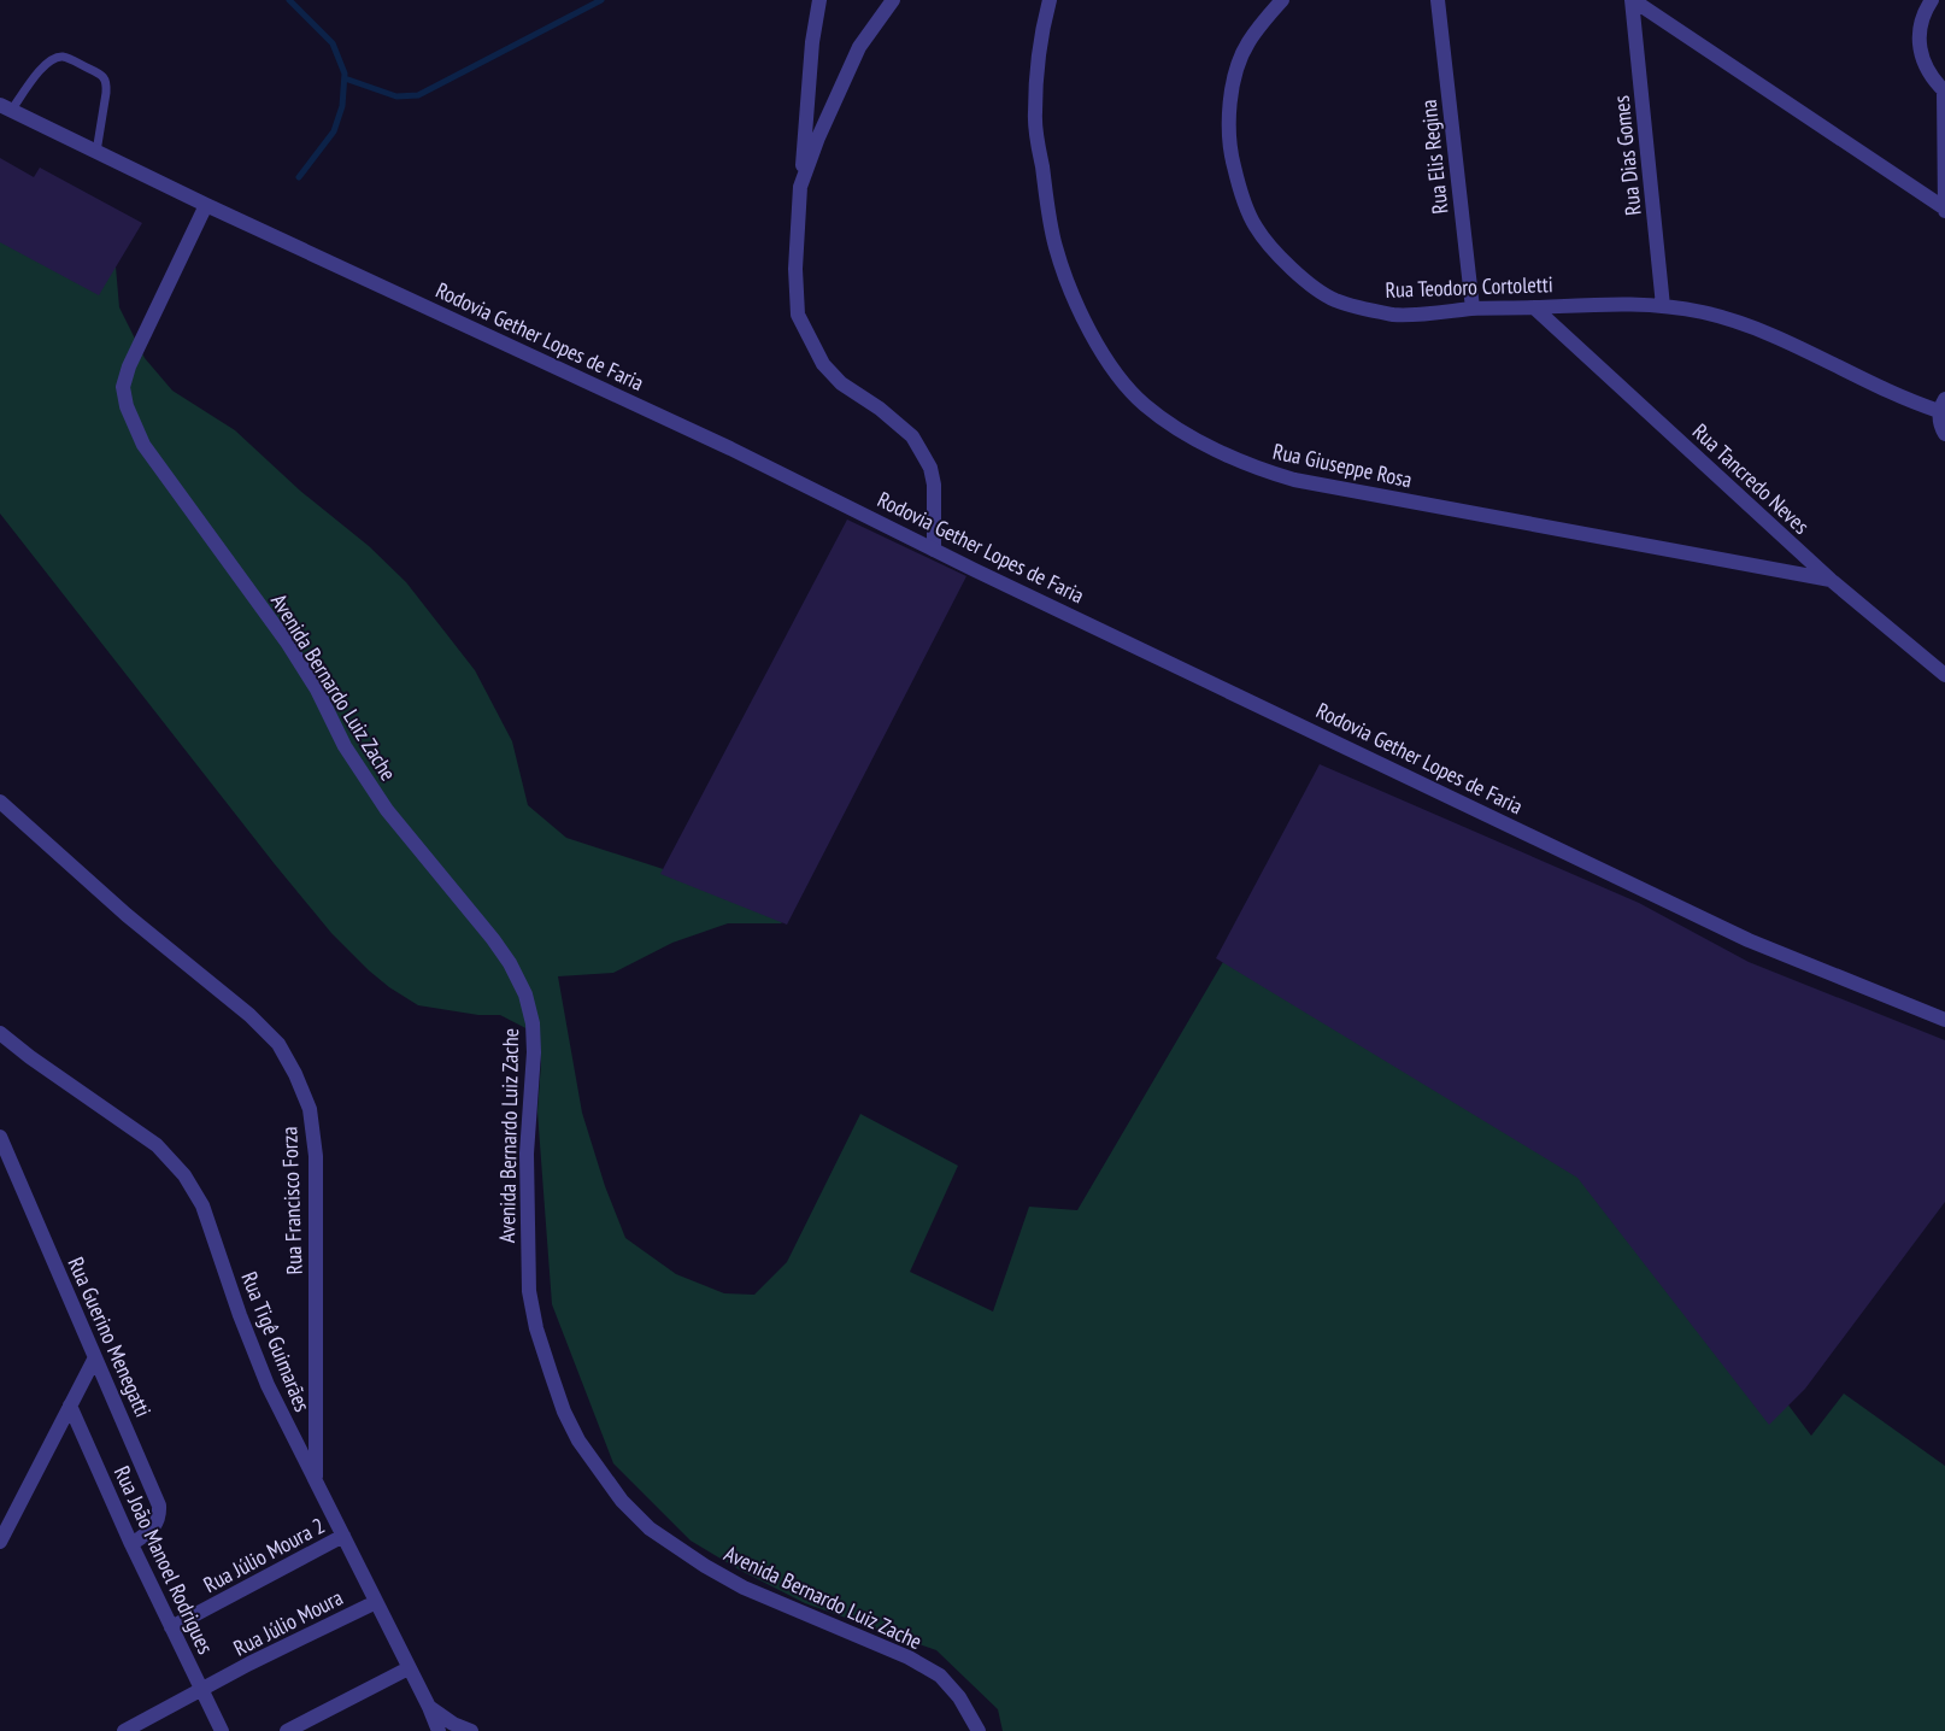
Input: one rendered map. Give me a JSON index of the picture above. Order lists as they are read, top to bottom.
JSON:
{
  "streets": {
    "street": [
      "Rua Dias Gomes",
      "Rua Elis Regina",
      "Rua Teodoro Cortoletti",
      "Rodovia Gether Lopes de Faria",
      "Rua Giuseppe Rosa",
      "Rua Tancredo Neves",
      "Avenida Bernardo Luiz Zache",
      "Rua Francisco Forza",
      "Rua Guerino Menegatti",
      "Rua Tigê Guimarães",
      "Rua Júlio Moura 2",
      "Rua João Manoel Rodrigues",
      "Rua Júlio Moura"
    ]
  },
  "crossings": [
    ["Rua Dias Gomes", "Rua Teodoro Cortoletti"],
    ["Rua Elis Regina", "Rua Teodoro Cortoletti"],
    ["Rua Teodoro Cortoletti", "Rua Tancredo Neves"],
    ["Rodovia Gether Lopes de Faria", "Avenida Bernardo Luiz Zache"],
    ["Rua Giuseppe Rosa", "Rua Tancredo Neves"],
    ["Rua Francisco Forza", "Rua Tigê Guimarães"],
    ["Rua Guerino Menegatti", "Rua João Manoel Rodrigues"],
    ["Rua Tigê Guimarães", "Rua Júlio Moura 2"],
    ["Rua Tigê Guimarães", "Rua Júlio Moura"],
    ["Rua Júlio Moura 2", "Rua João Manoel Rodrigues"],
    ["Rua João Manoel Rodrigues", "Rua Júlio Moura"]
  ]
}
